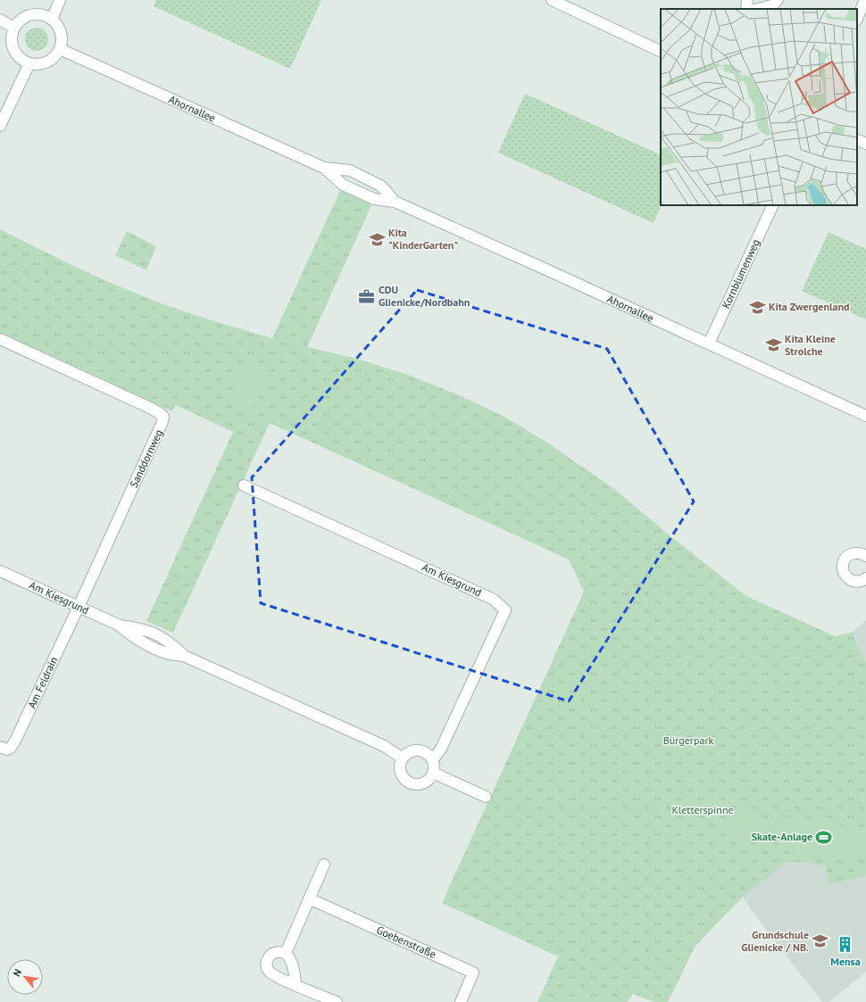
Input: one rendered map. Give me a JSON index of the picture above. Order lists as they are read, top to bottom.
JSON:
{
  "streets": {
    "street": [
      "Ahornallee",
      "Kornblumenweg",
      "Sanddornweg",
      "Am Kiesgrund",
      "Am Feldrain",
      "Goebenstraße"
    ]
  },
  "crossings": [
    ["Ahornallee", "Kornblumenweg"],
    ["Sanddornweg", "Am Kiesgrund"],
    ["Sanddornweg", "Am Feldrain"],
    ["Am Kiesgrund", "Am Feldrain"]
  ],
  "parks": ["Bürgerpark", "Kletterspinne"],
  "places": {
    "school or university": [
      "Kita \"KinderGarten\"",
      "Kita Zwergenland",
      "Kita Kleine Strolche",
      "Grundschule Glienicke / NB."
    ],
    "office": ["CDU Glienicke/Nordbahn"],
    "sports": ["Skate-Anlage"],
    "building": ["Mensa"]
  },
  "north": "top left"
}
